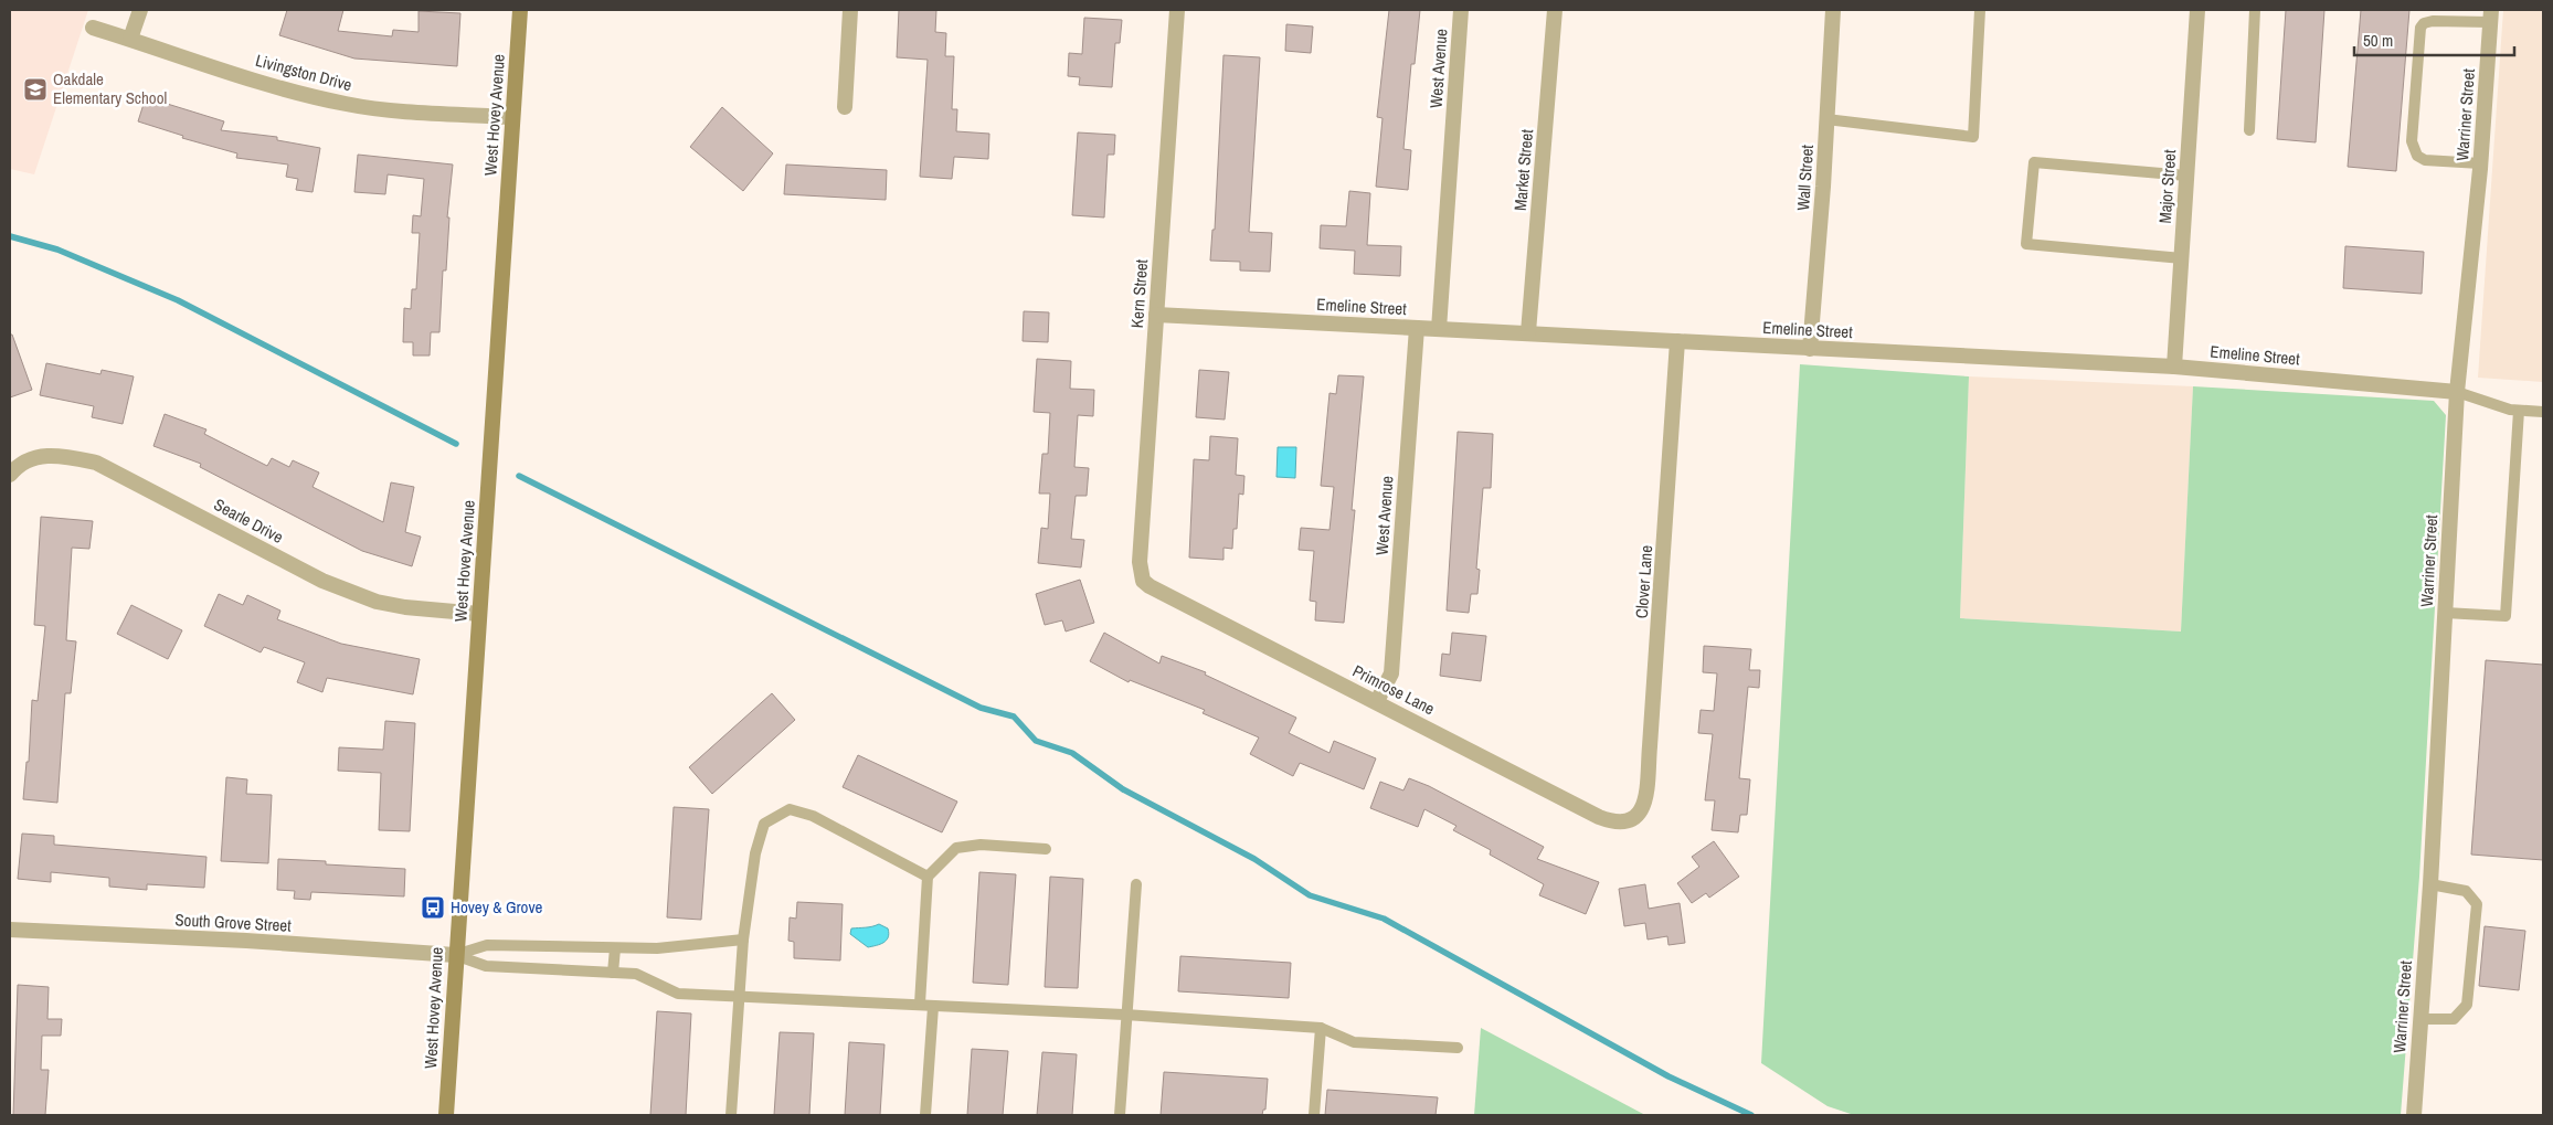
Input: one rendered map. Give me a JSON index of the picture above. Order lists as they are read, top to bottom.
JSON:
{
  "streets": {
    "main road": ["West Hovey Avenue"],
    "street": [
      "West Avenue",
      "Livingston Drive",
      "Warriner Street",
      "Market Street",
      "Wall Street",
      "Major Street",
      "Kern Street",
      "Emeline Street",
      "Searle Drive",
      "Clover Lane",
      "Primrose Lane",
      "South Grove Street"
    ]
  },
  "crossings": [
    ["West Avenue", "Emeline Street"],
    ["West Avenue", "Primrose Lane"],
    ["Livingston Drive", "West Hovey Avenue"],
    ["West Hovey Avenue", "Searle Drive"],
    ["West Hovey Avenue", "South Grove Street"],
    ["Warriner Street", "Emeline Street"],
    ["Market Street", "Emeline Street"],
    ["Wall Street", "Emeline Street"],
    ["Major Street", "Emeline Street"],
    ["Kern Street", "Emeline Street"],
    ["Kern Street", "Primrose Lane"],
    ["Emeline Street", "Clover Lane"],
    ["Clover Lane", "Primrose Lane"]
  ],
  "places": {
    "school or university": ["Oakdale Elementary School"],
    "bus stop": ["Hovey & Grove"]
  },
  "scale_bar": "50 m"
}
